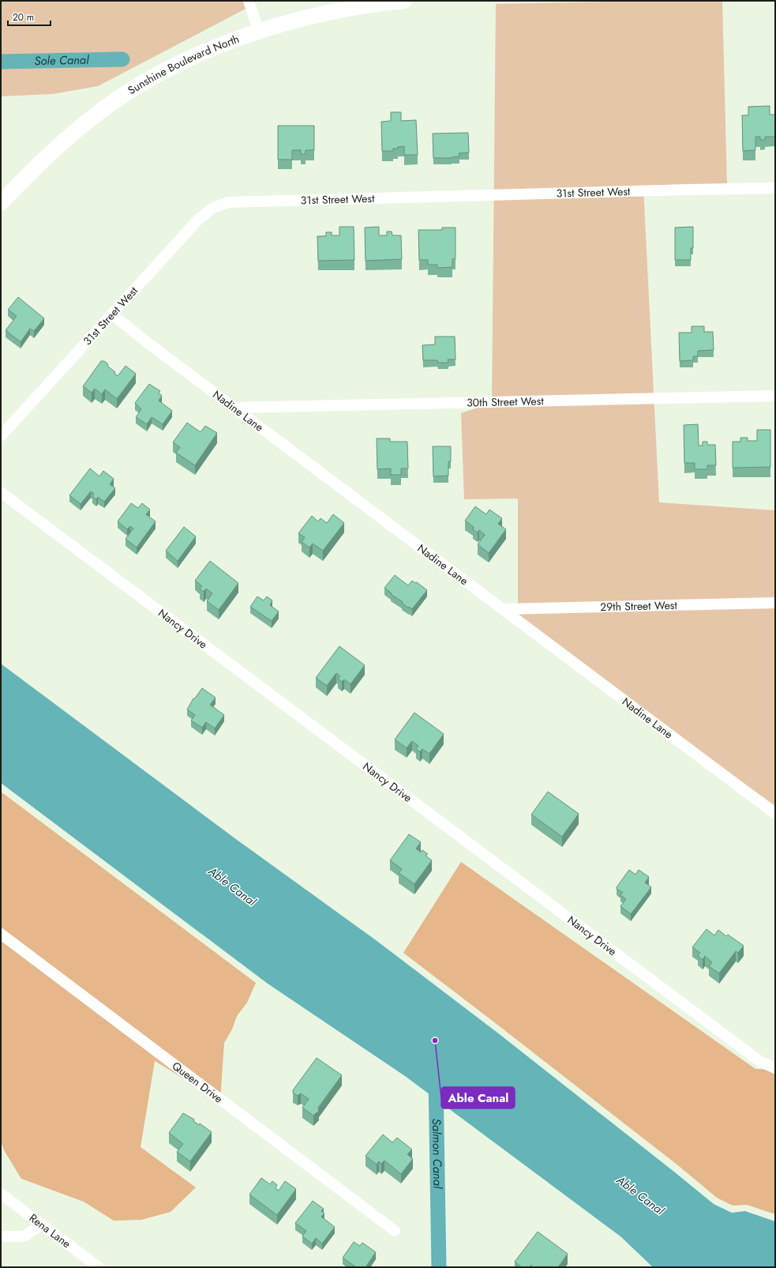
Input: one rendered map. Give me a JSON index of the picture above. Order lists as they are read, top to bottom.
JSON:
{
  "streets": {
    "street": [
      "Sunshine Boulevard North",
      "31st Street West",
      "30th Street West",
      "Nadine Lane",
      "29th Street West",
      "Nancy Drive",
      "Queen Drive",
      "Rena Lane"
    ]
  },
  "crossings": [
    ["31st Street West", "Nadine Lane"],
    ["30th Street West", "Nadine Lane"],
    ["Nadine Lane", "29th Street West"]
  ],
  "water": ["Sole Canal", "Able Canal", "Salmon Canal"],
  "places": ["Able Canal"],
  "scale_bar": "20 m"
}
